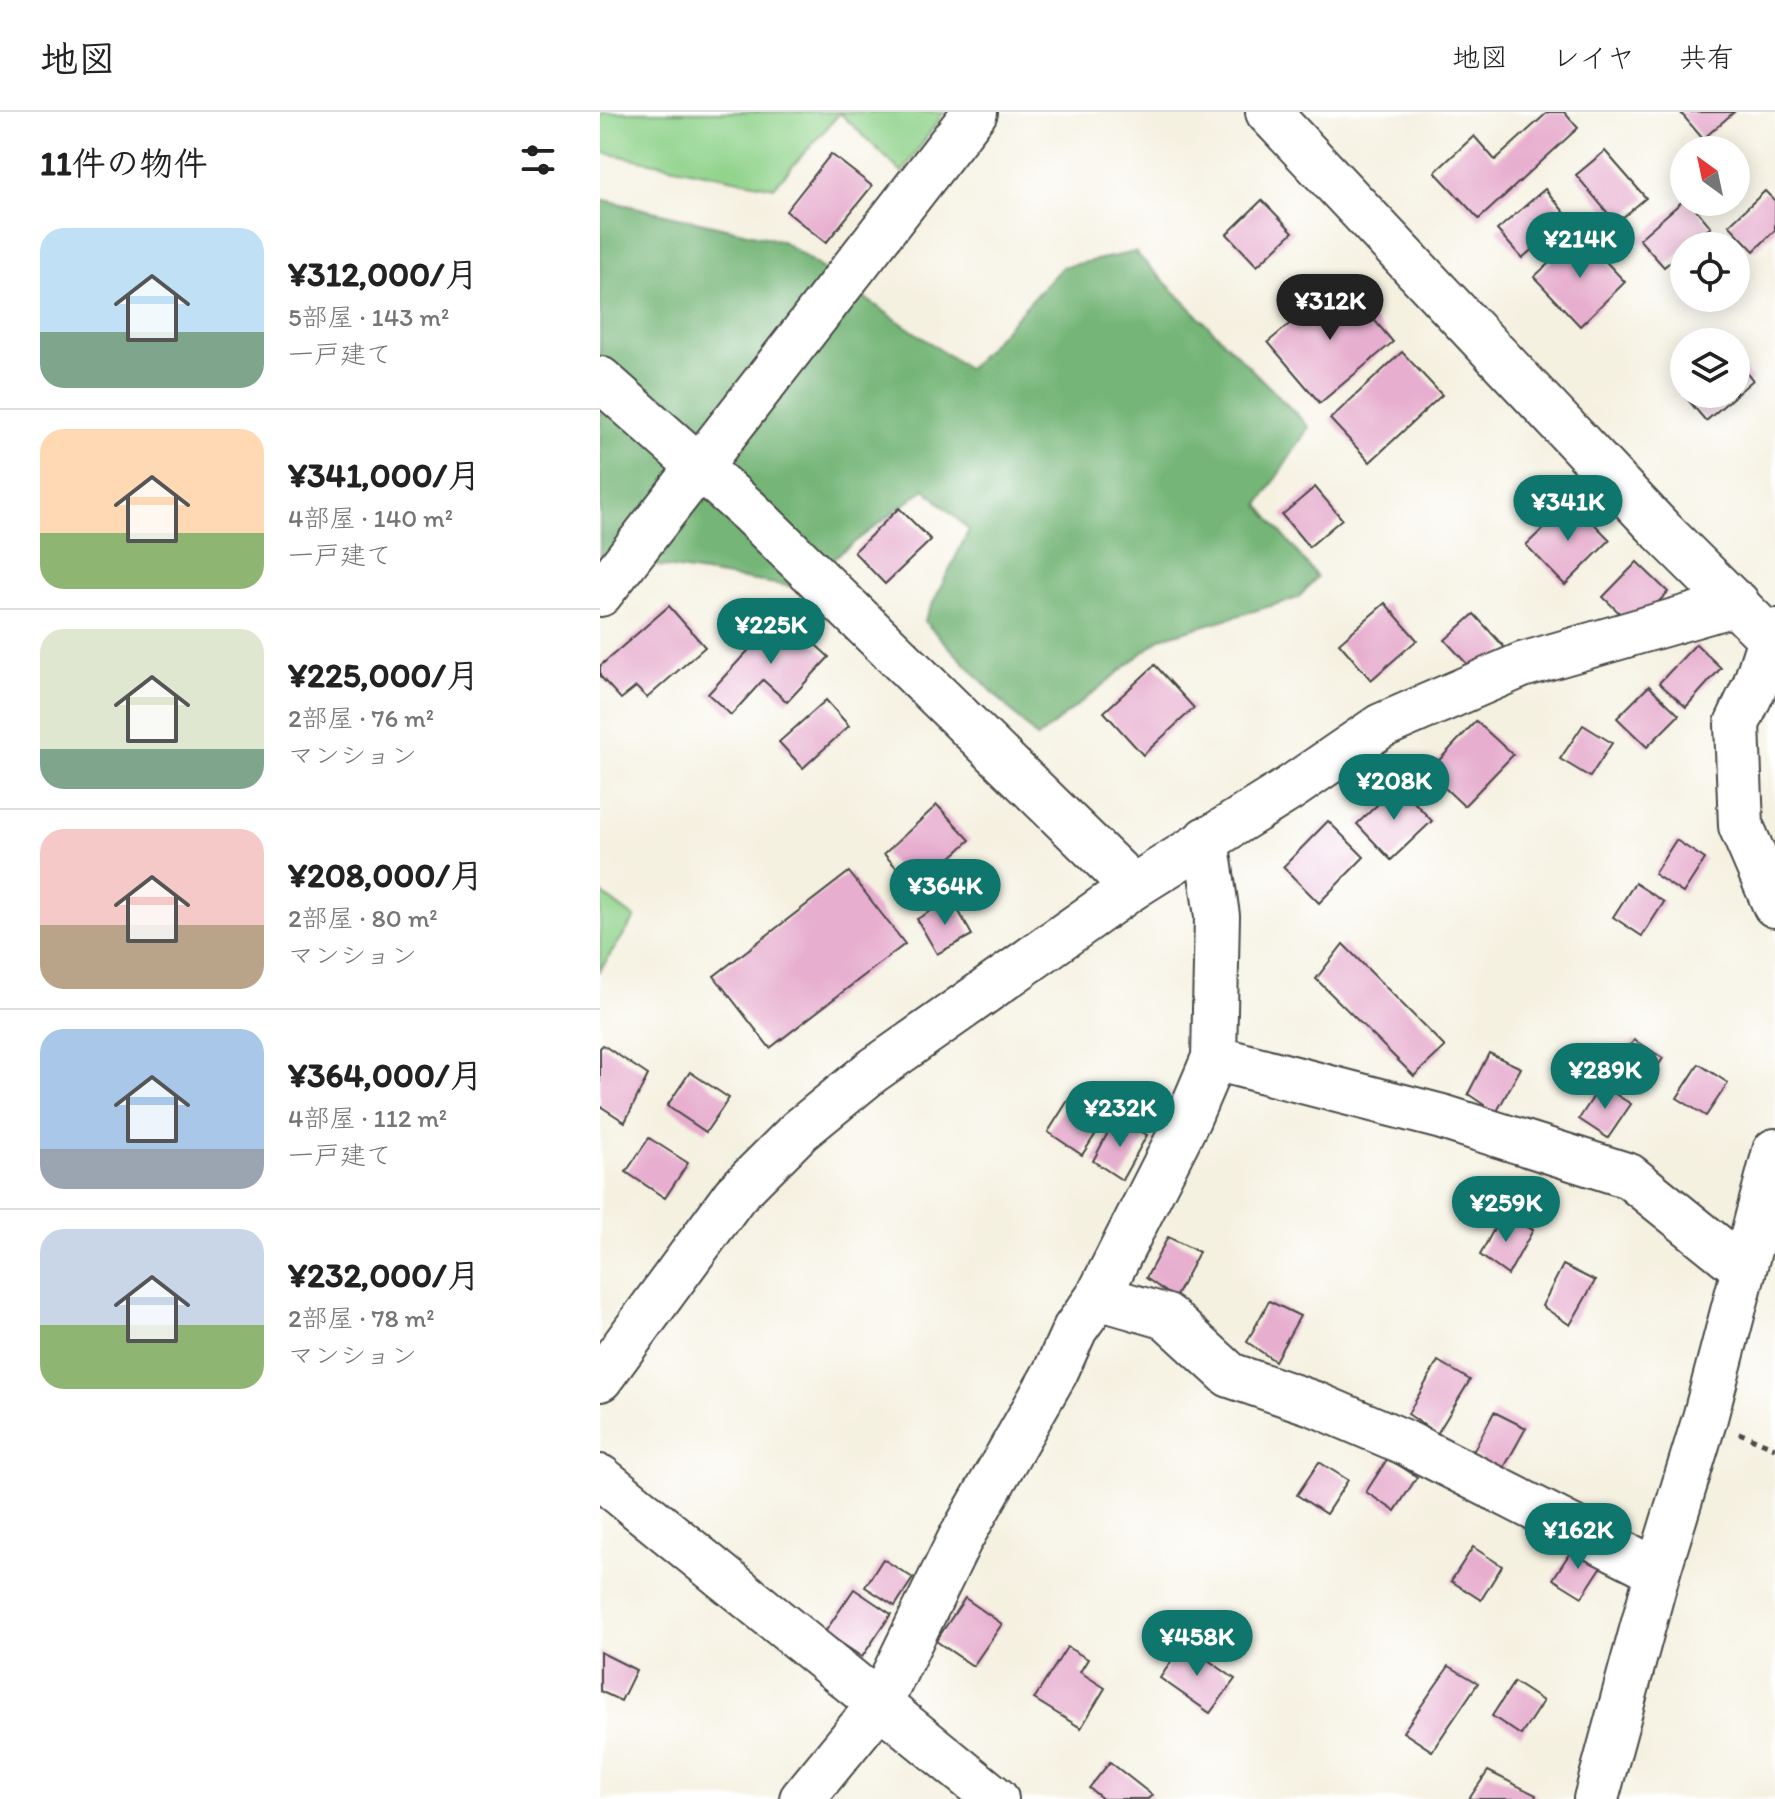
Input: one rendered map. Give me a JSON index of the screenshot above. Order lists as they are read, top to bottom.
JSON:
{
  "north": "top left",
  "page": {
    "header": "地図",
    "nav": ["地図", "レイヤ", "共有"],
    "heading": "11件の物件",
    "list": [
      {
        "name": "¥312,000/月",
        "note": "5部屋 · 143 m² · 一戸建て"
      },
      {
        "name": "¥341,000/月",
        "note": "4部屋 · 140 m² · 一戸建て"
      },
      {
        "name": "¥225,000/月",
        "note": "2部屋 · 76 m² · マンション"
      },
      {
        "name": "¥208,000/月",
        "note": "2部屋 · 80 m² · マンション"
      },
      {
        "name": "¥364,000/月",
        "note": "4部屋 · 112 m² · 一戸建て"
      },
      {
        "name": "¥232,000/月",
        "note": "2部屋 · 78 m² · マンション"
      }
    ],
    "price": [
      "¥214K",
      "¥312K",
      "¥341K",
      "¥225K",
      "¥208K",
      "¥364K",
      "¥289K",
      "¥232K",
      "¥259K",
      "¥162K",
      "¥458K"
    ]
  }
}
